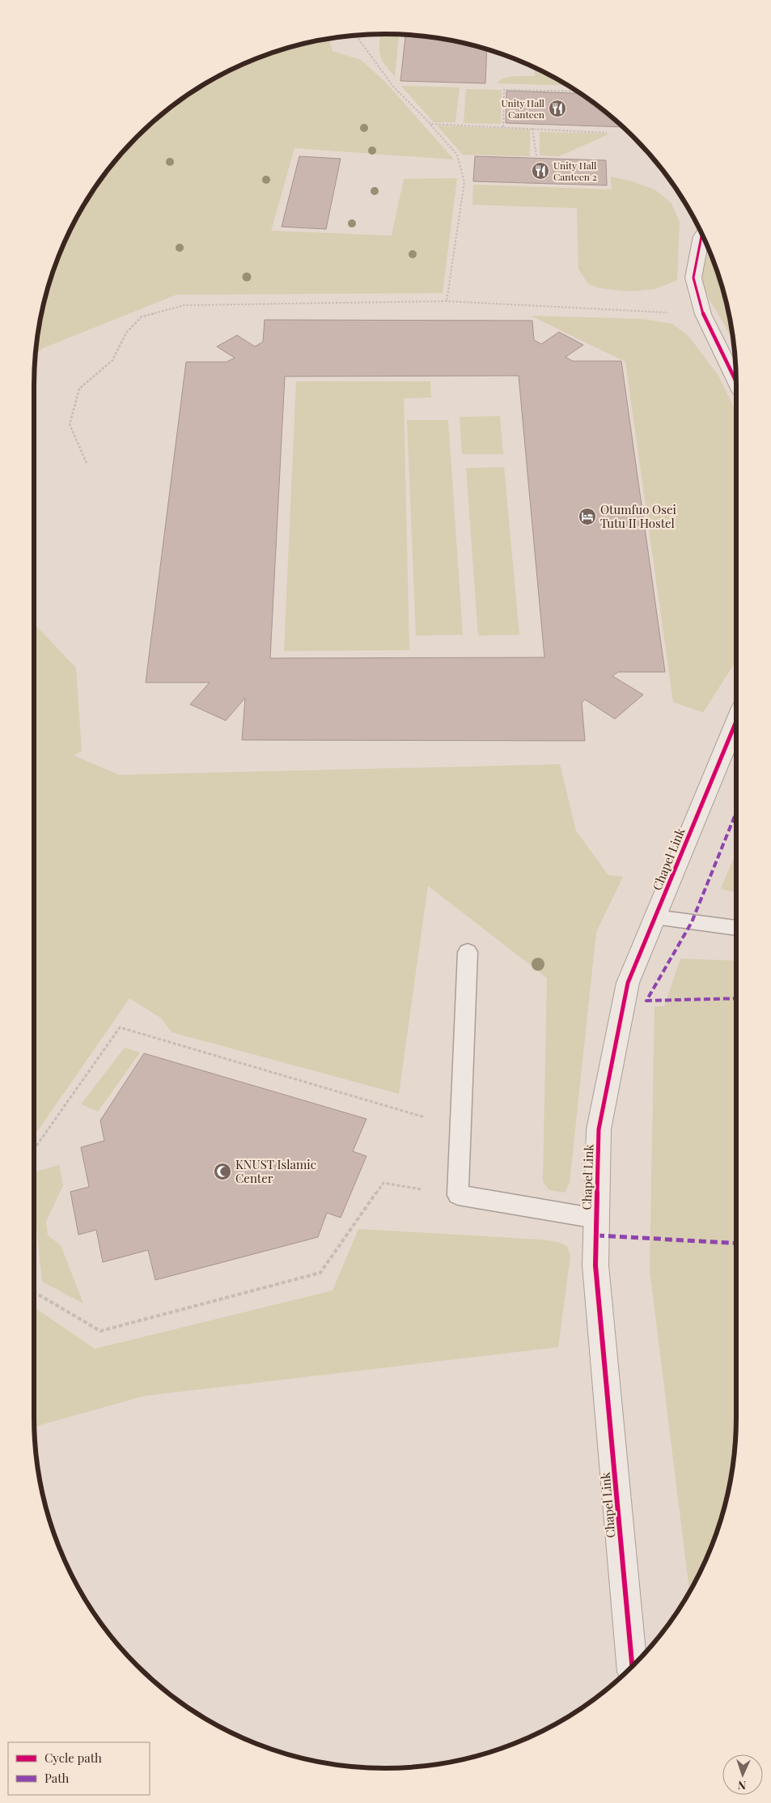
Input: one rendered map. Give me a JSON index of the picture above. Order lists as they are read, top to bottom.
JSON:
{
  "streets": {
    "street": ["Chapel Link"]
  },
  "places": {
    "restaurant": ["Unity Hall Canteen", "Unity Hall Canteen 2"],
    "hotel": ["Otumfuo Osei Tutu II Hostel"],
    "mosque": ["KNUST Islamic Center"]
  },
  "legend": ["Cycle path", "Path"],
  "north": "bottom"
}
